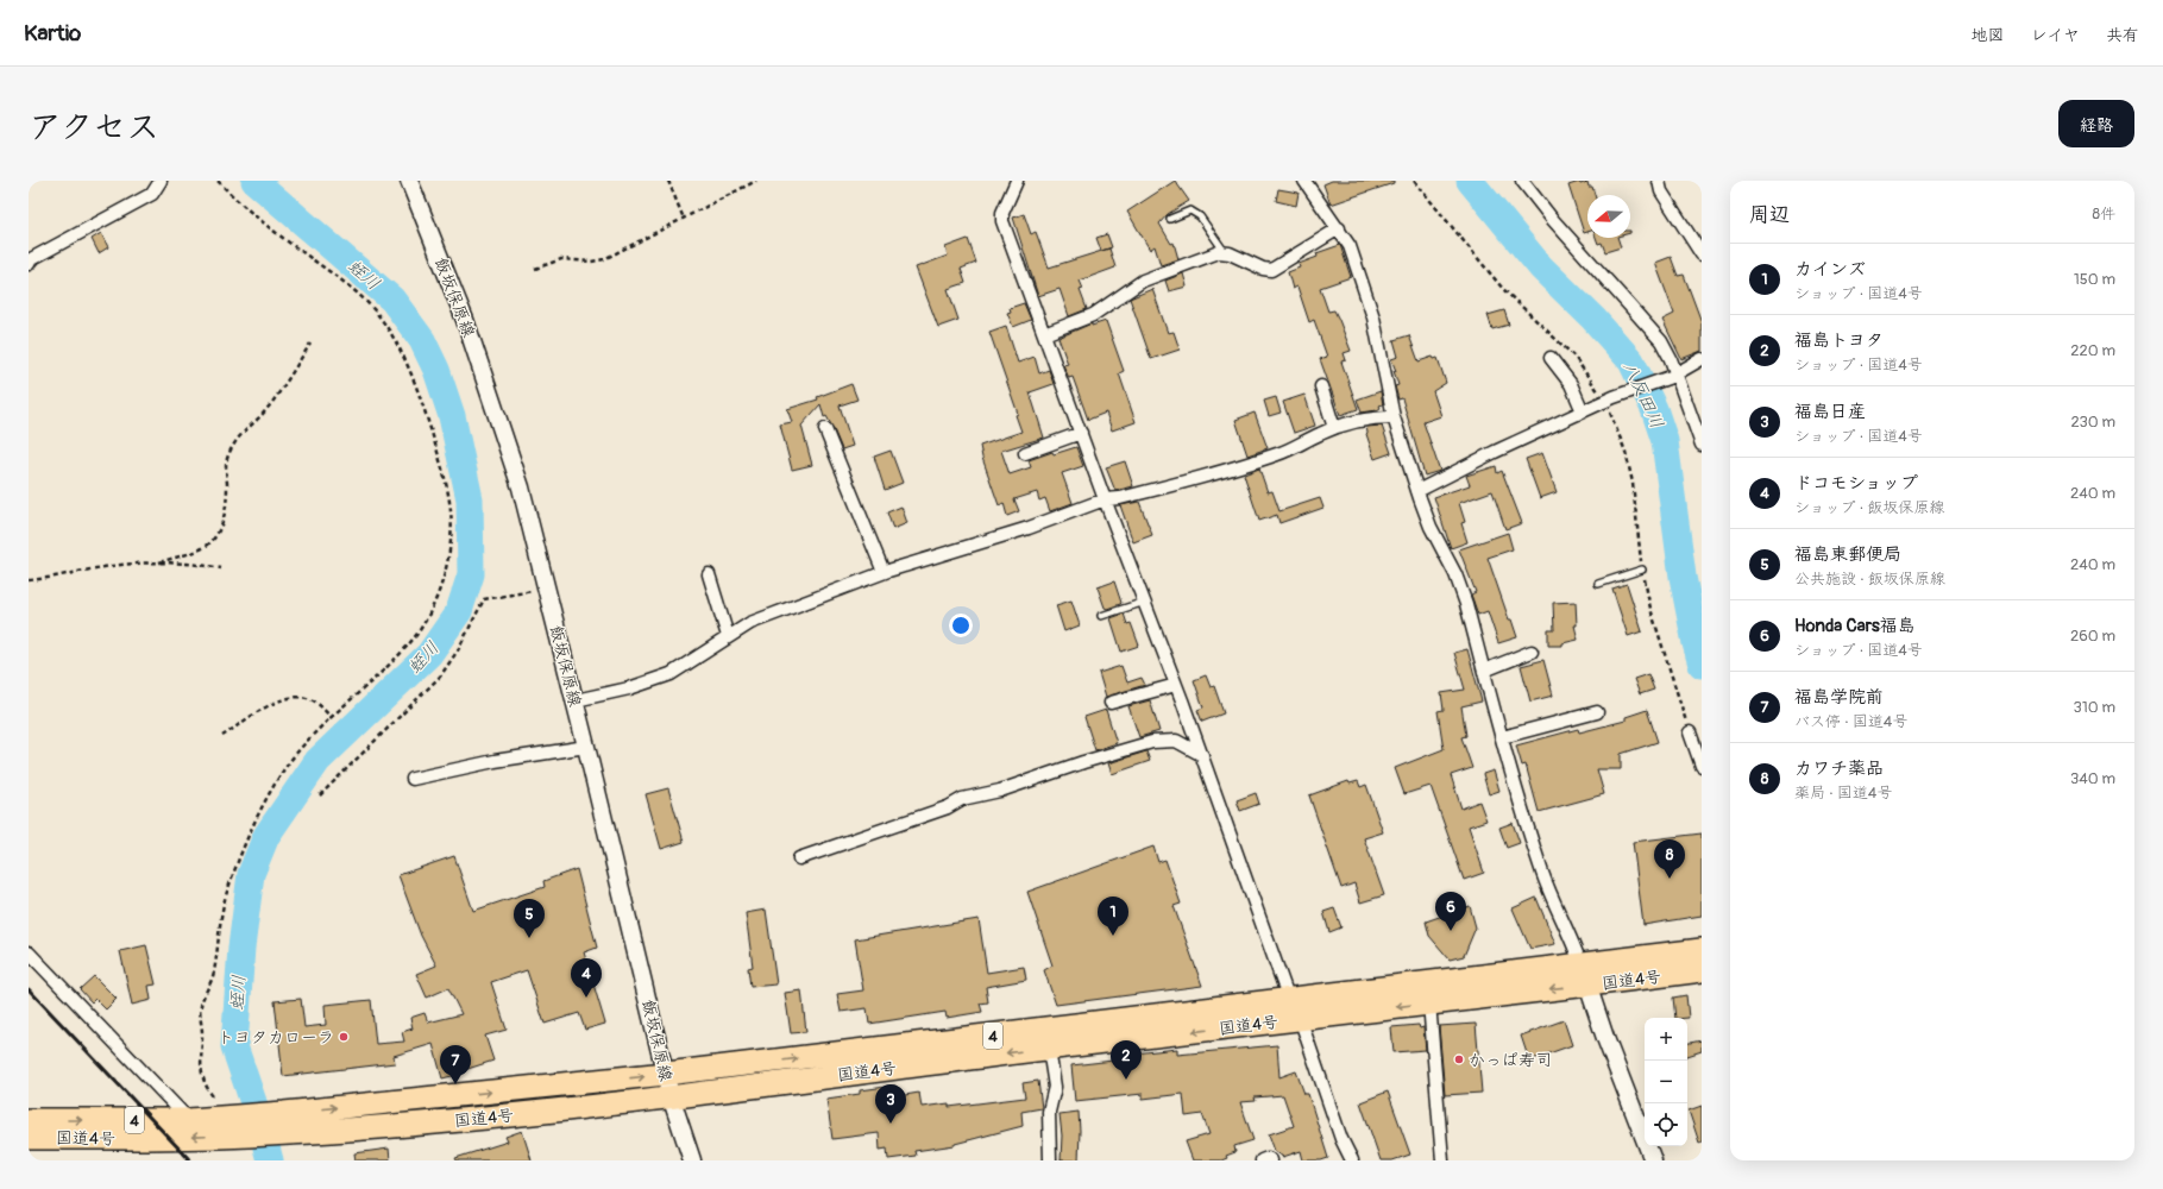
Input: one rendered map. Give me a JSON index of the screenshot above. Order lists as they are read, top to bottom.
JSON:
{
  "streets": {
    "highway": ["国道4号", "4"],
    "main road": ["飯坂保原線"]
  },
  "crossings": [
    ["飯坂保原線", "国道4号"]
  ],
  "water": ["蛭川", "八反田川"],
  "places": ["トヨタカローラ", "かっぱ寿司"],
  "north": "left",
  "page": {
    "header": "Kartio",
    "nav": ["地図", "レイヤ", "共有"],
    "title": "アクセス",
    "buttons": "経路",
    "heading": ["周辺", "8件"],
    "list": [
      {
        "mark": "1",
        "name": "カインズ",
        "note": "ショップ · 国道4号",
        "value": "150 m"
      },
      {
        "mark": "2",
        "name": "福島トヨタ",
        "note": "ショップ · 国道4号",
        "value": "220 m"
      },
      {
        "mark": "3",
        "name": "福島日産",
        "note": "ショップ · 国道4号",
        "value": "230 m"
      },
      {
        "mark": "4",
        "name": "ドコモショップ",
        "note": "ショップ · 飯坂保原線",
        "value": "240 m"
      },
      {
        "mark": "5",
        "name": "福島東郵便局",
        "note": "公共施設 · 飯坂保原線",
        "value": "240 m"
      },
      {
        "mark": "6",
        "name": "Honda Cars福島",
        "note": "ショップ · 国道4号",
        "value": "260 m"
      },
      {
        "mark": "7",
        "name": "福島学院前",
        "note": "バス停 · 国道4号",
        "value": "310 m"
      },
      {
        "mark": "8",
        "name": "カワチ薬品",
        "note": "薬局 · 国道4号",
        "value": "340 m"
      }
    ],
    "pins": [
      "8",
      "6",
      "1",
      "5",
      "4",
      "2",
      "7",
      "3"
    ],
    "map_buttons": ["+", "−"]
  }
}
